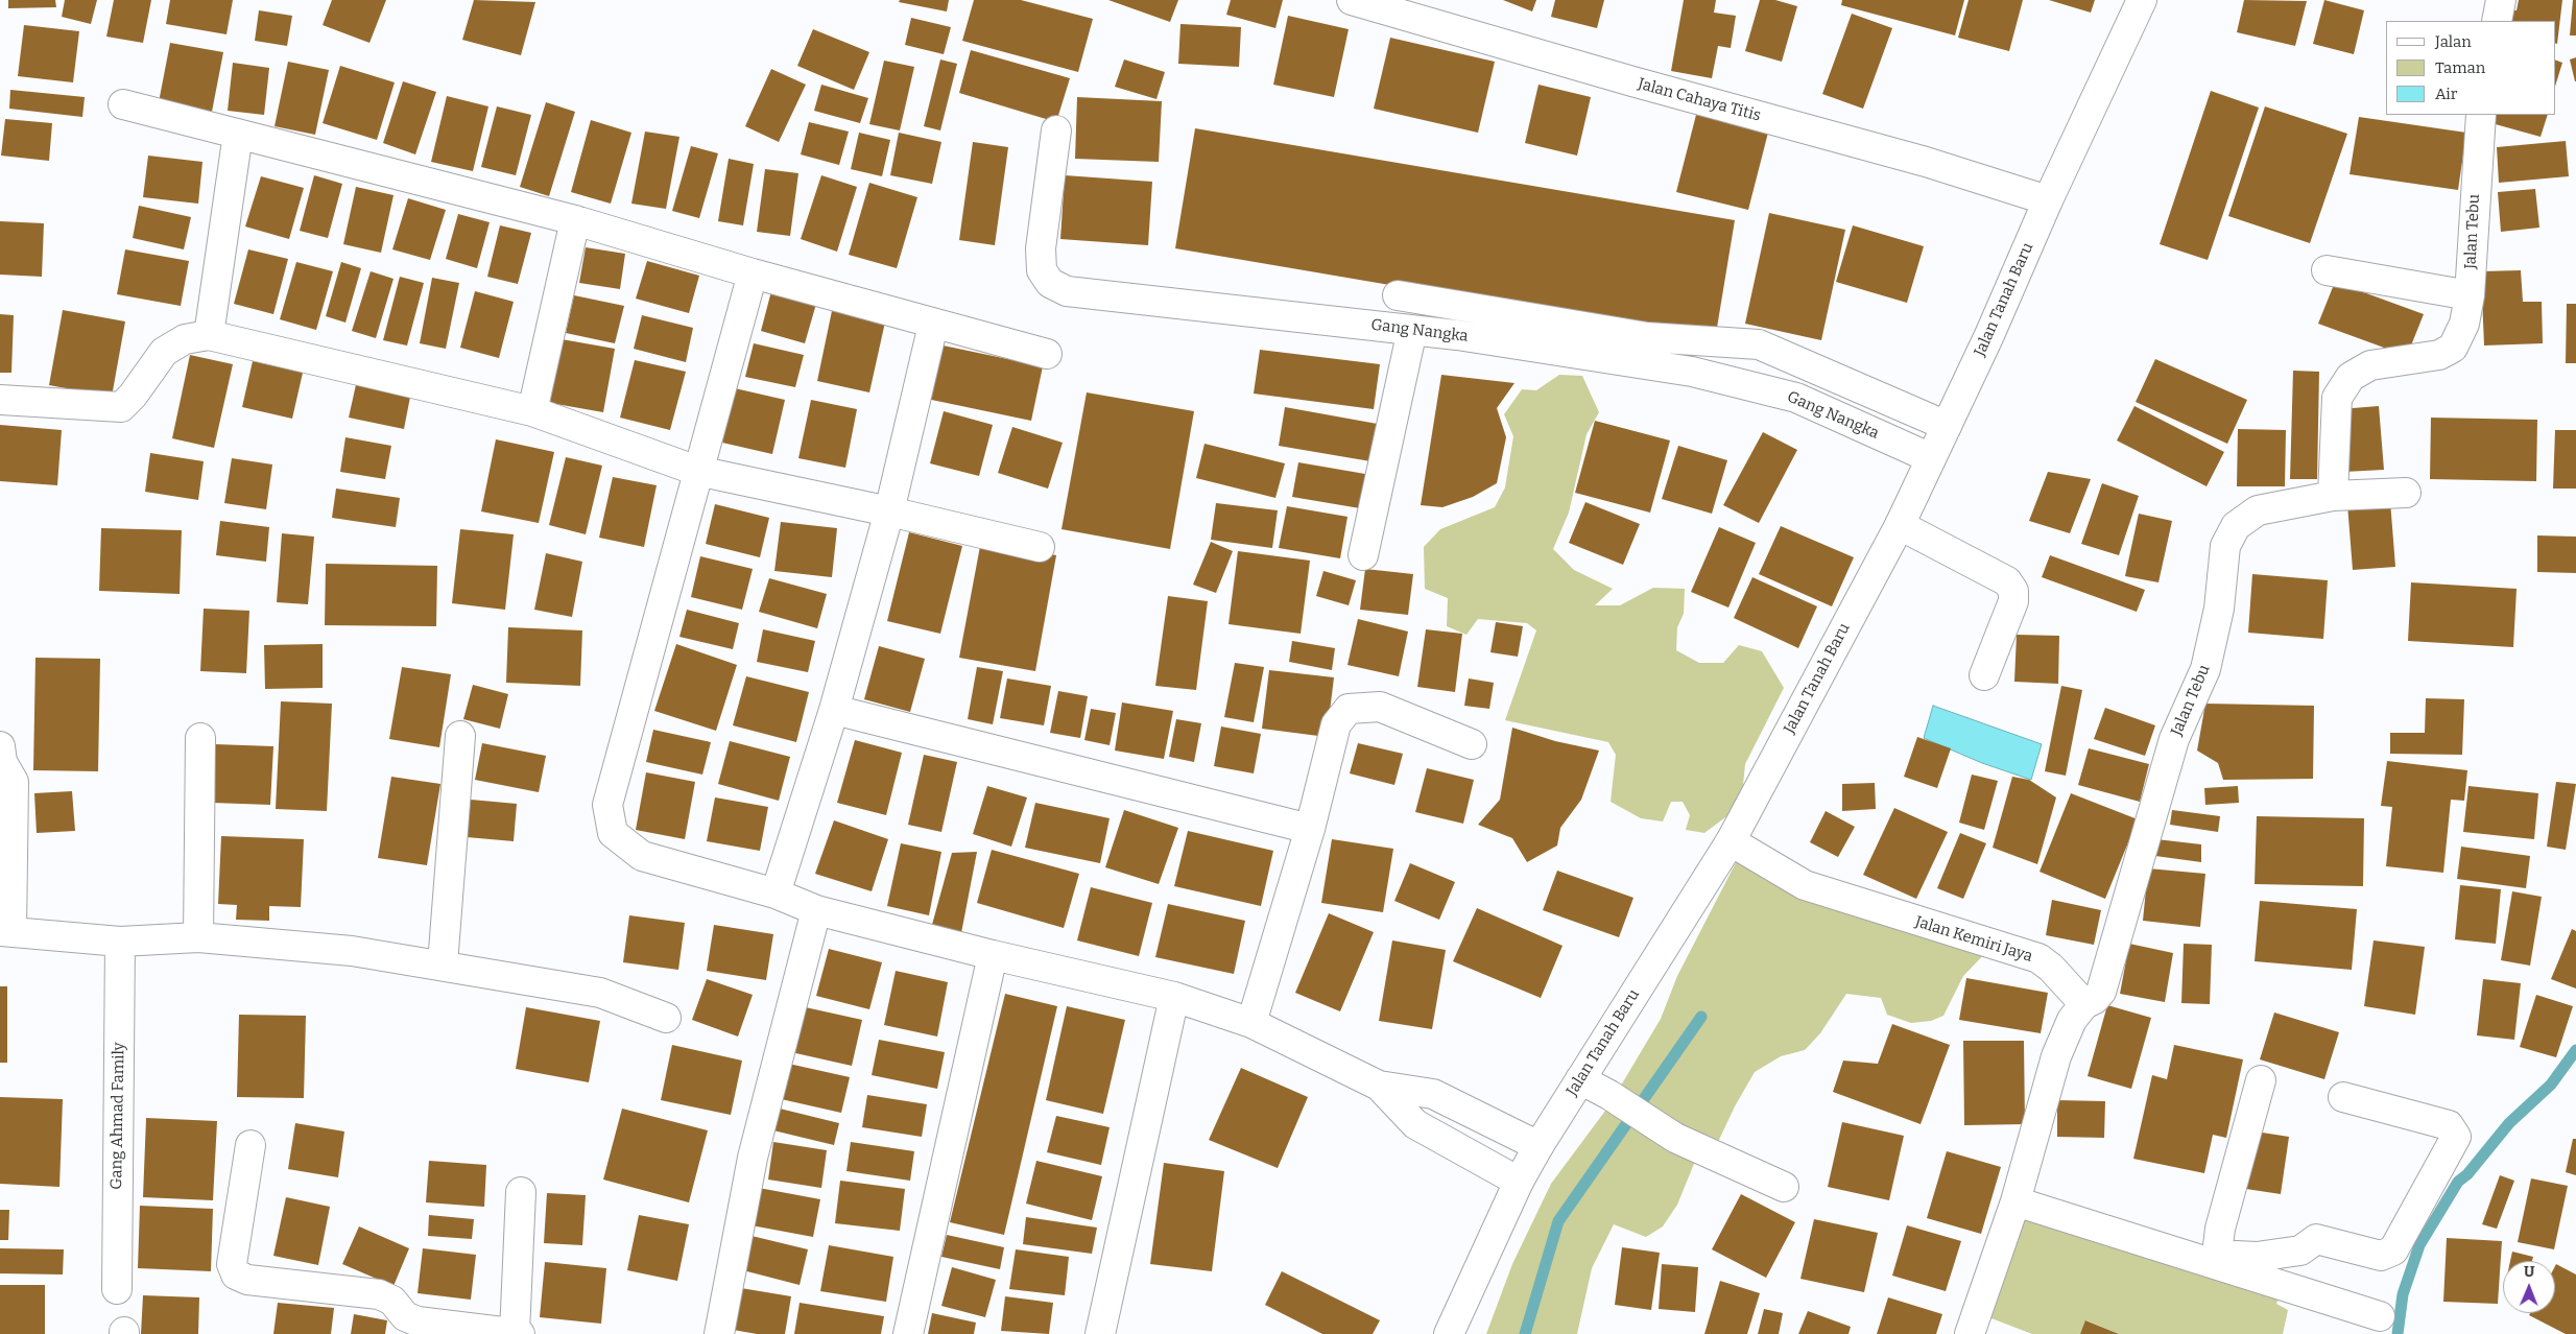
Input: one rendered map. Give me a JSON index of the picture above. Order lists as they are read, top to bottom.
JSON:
{
  "streets": {
    "street": [
      "Jalan Cahaya Titis",
      "Jalan Tebu",
      "Jalan Tanah Baru",
      "Gang Nangka",
      "Jalan Kemiri Jaya",
      "Gang Ahmad Family"
    ]
  },
  "crossings": [
    ["Jalan Cahaya Titis", "Jalan Tanah Baru"],
    ["Jalan Tebu", "Jalan Kemiri Jaya"],
    ["Jalan Tanah Baru", "Gang Nangka"],
    ["Jalan Tanah Baru", "Jalan Kemiri Jaya"]
  ],
  "legend": ["Jalan", "Taman", "Air"],
  "north": "top"
}
